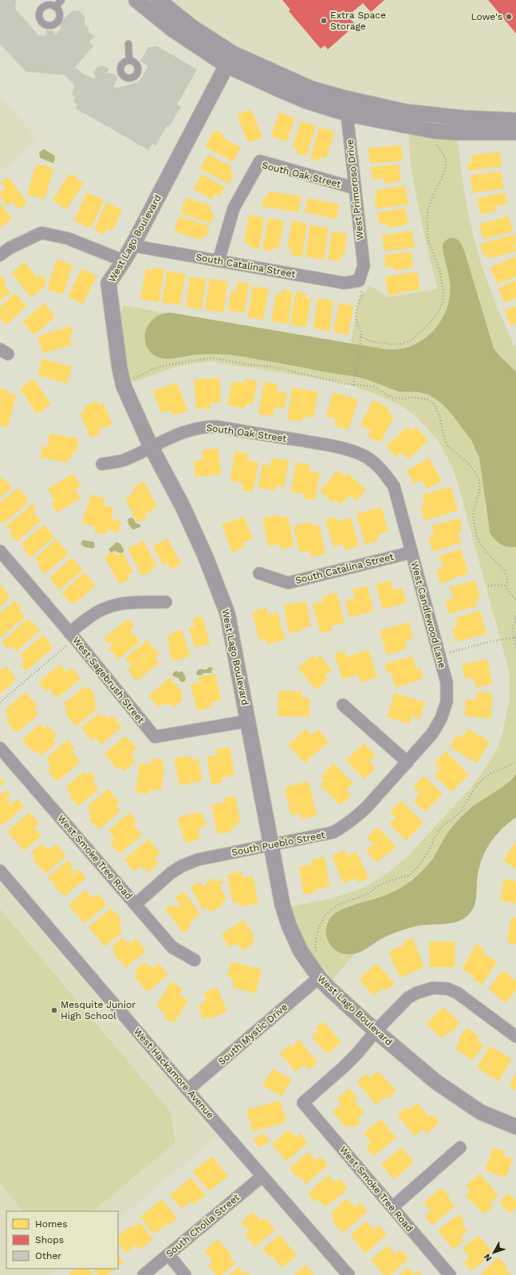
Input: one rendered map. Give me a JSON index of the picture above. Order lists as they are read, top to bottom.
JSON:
{
  "streets": {
    "street": [
      "South Oak Street",
      "West Primoroso Drive",
      "West Lago Boulevard",
      "South Catalina Street",
      "West Candlewood Lane",
      "West Sagebrush Street",
      "South Pueblo Street",
      "West Smoke Tree Road",
      "South Mystic Drive",
      "West Hackamore Avenue",
      "South Cholla Street"
    ]
  },
  "crossings": [
    ["South Oak Street", "West Primoroso Drive"],
    ["South Oak Street", "West Lago Boulevard"],
    ["South Oak Street", "South Catalina Street"],
    ["South Oak Street", "West Candlewood Lane"],
    ["West Primoroso Drive", "South Catalina Street"],
    ["West Lago Boulevard", "South Catalina Street"],
    ["West Lago Boulevard", "West Sagebrush Street"],
    ["West Lago Boulevard", "South Pueblo Street"],
    ["West Lago Boulevard", "West Smoke Tree Road"],
    ["West Lago Boulevard", "South Mystic Drive"],
    ["South Catalina Street", "West Candlewood Lane"],
    ["West Candlewood Lane", "South Pueblo Street"],
    ["South Pueblo Street", "West Smoke Tree Road"],
    ["South Mystic Drive", "West Hackamore Avenue"],
    ["West Hackamore Avenue", "South Cholla Street"]
  ],
  "places": ["Lowe's", "Extra Space Storage", "Mesquite Junior High School"],
  "legend": ["Homes", "Shops", "Other"],
  "north": "bottom left"
}
